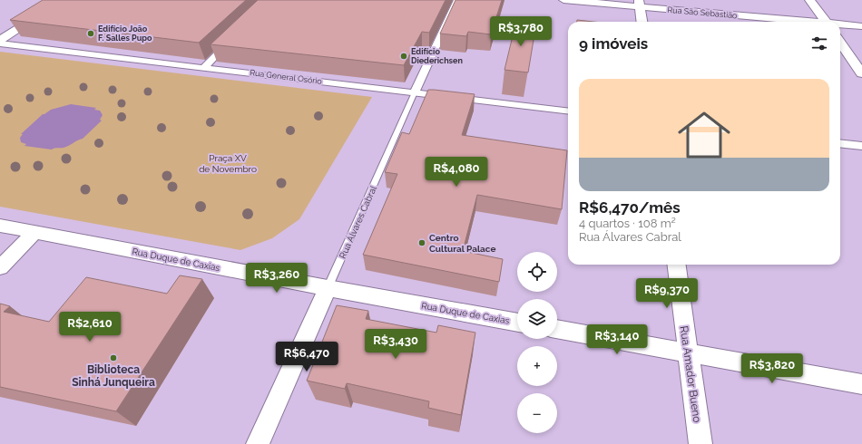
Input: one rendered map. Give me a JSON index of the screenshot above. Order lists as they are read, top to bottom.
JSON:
{
  "streets": {
    "street": [
      "Rua São Sebastião",
      "Rua General Osório",
      "Rua Álvares Cabral",
      "Rua Duque de Caxias",
      "Rua Amador Bueno"
    ]
  },
  "crossings": [
    ["Rua General Osório", "Rua Álvares Cabral"],
    ["Rua Álvares Cabral", "Rua Duque de Caxias"]
  ],
  "parks": ["Praça XV de Novembro"],
  "places": [
    "Edifício João F. Salles Pupo",
    "Edifício Diederichsen",
    "Centro Cultural Palace",
    "Biblioteca Sinhá Junqueira"
  ],
  "page": {
    "price": [
      "R$3,780",
      "R$4,080",
      "R$3,260",
      "R$9,370",
      "R$2,610",
      "R$3,140",
      "R$3,430",
      "R$6,470",
      "R$3,820"
    ],
    "heading": "9 imóveis",
    "list": [
      {
        "name": "R$6,470/mês",
        "note": "4 quartos · 108 m² · Rua Álvares Cabral"
      }
    ],
    "map_buttons": ["+", "−"]
  }
}
